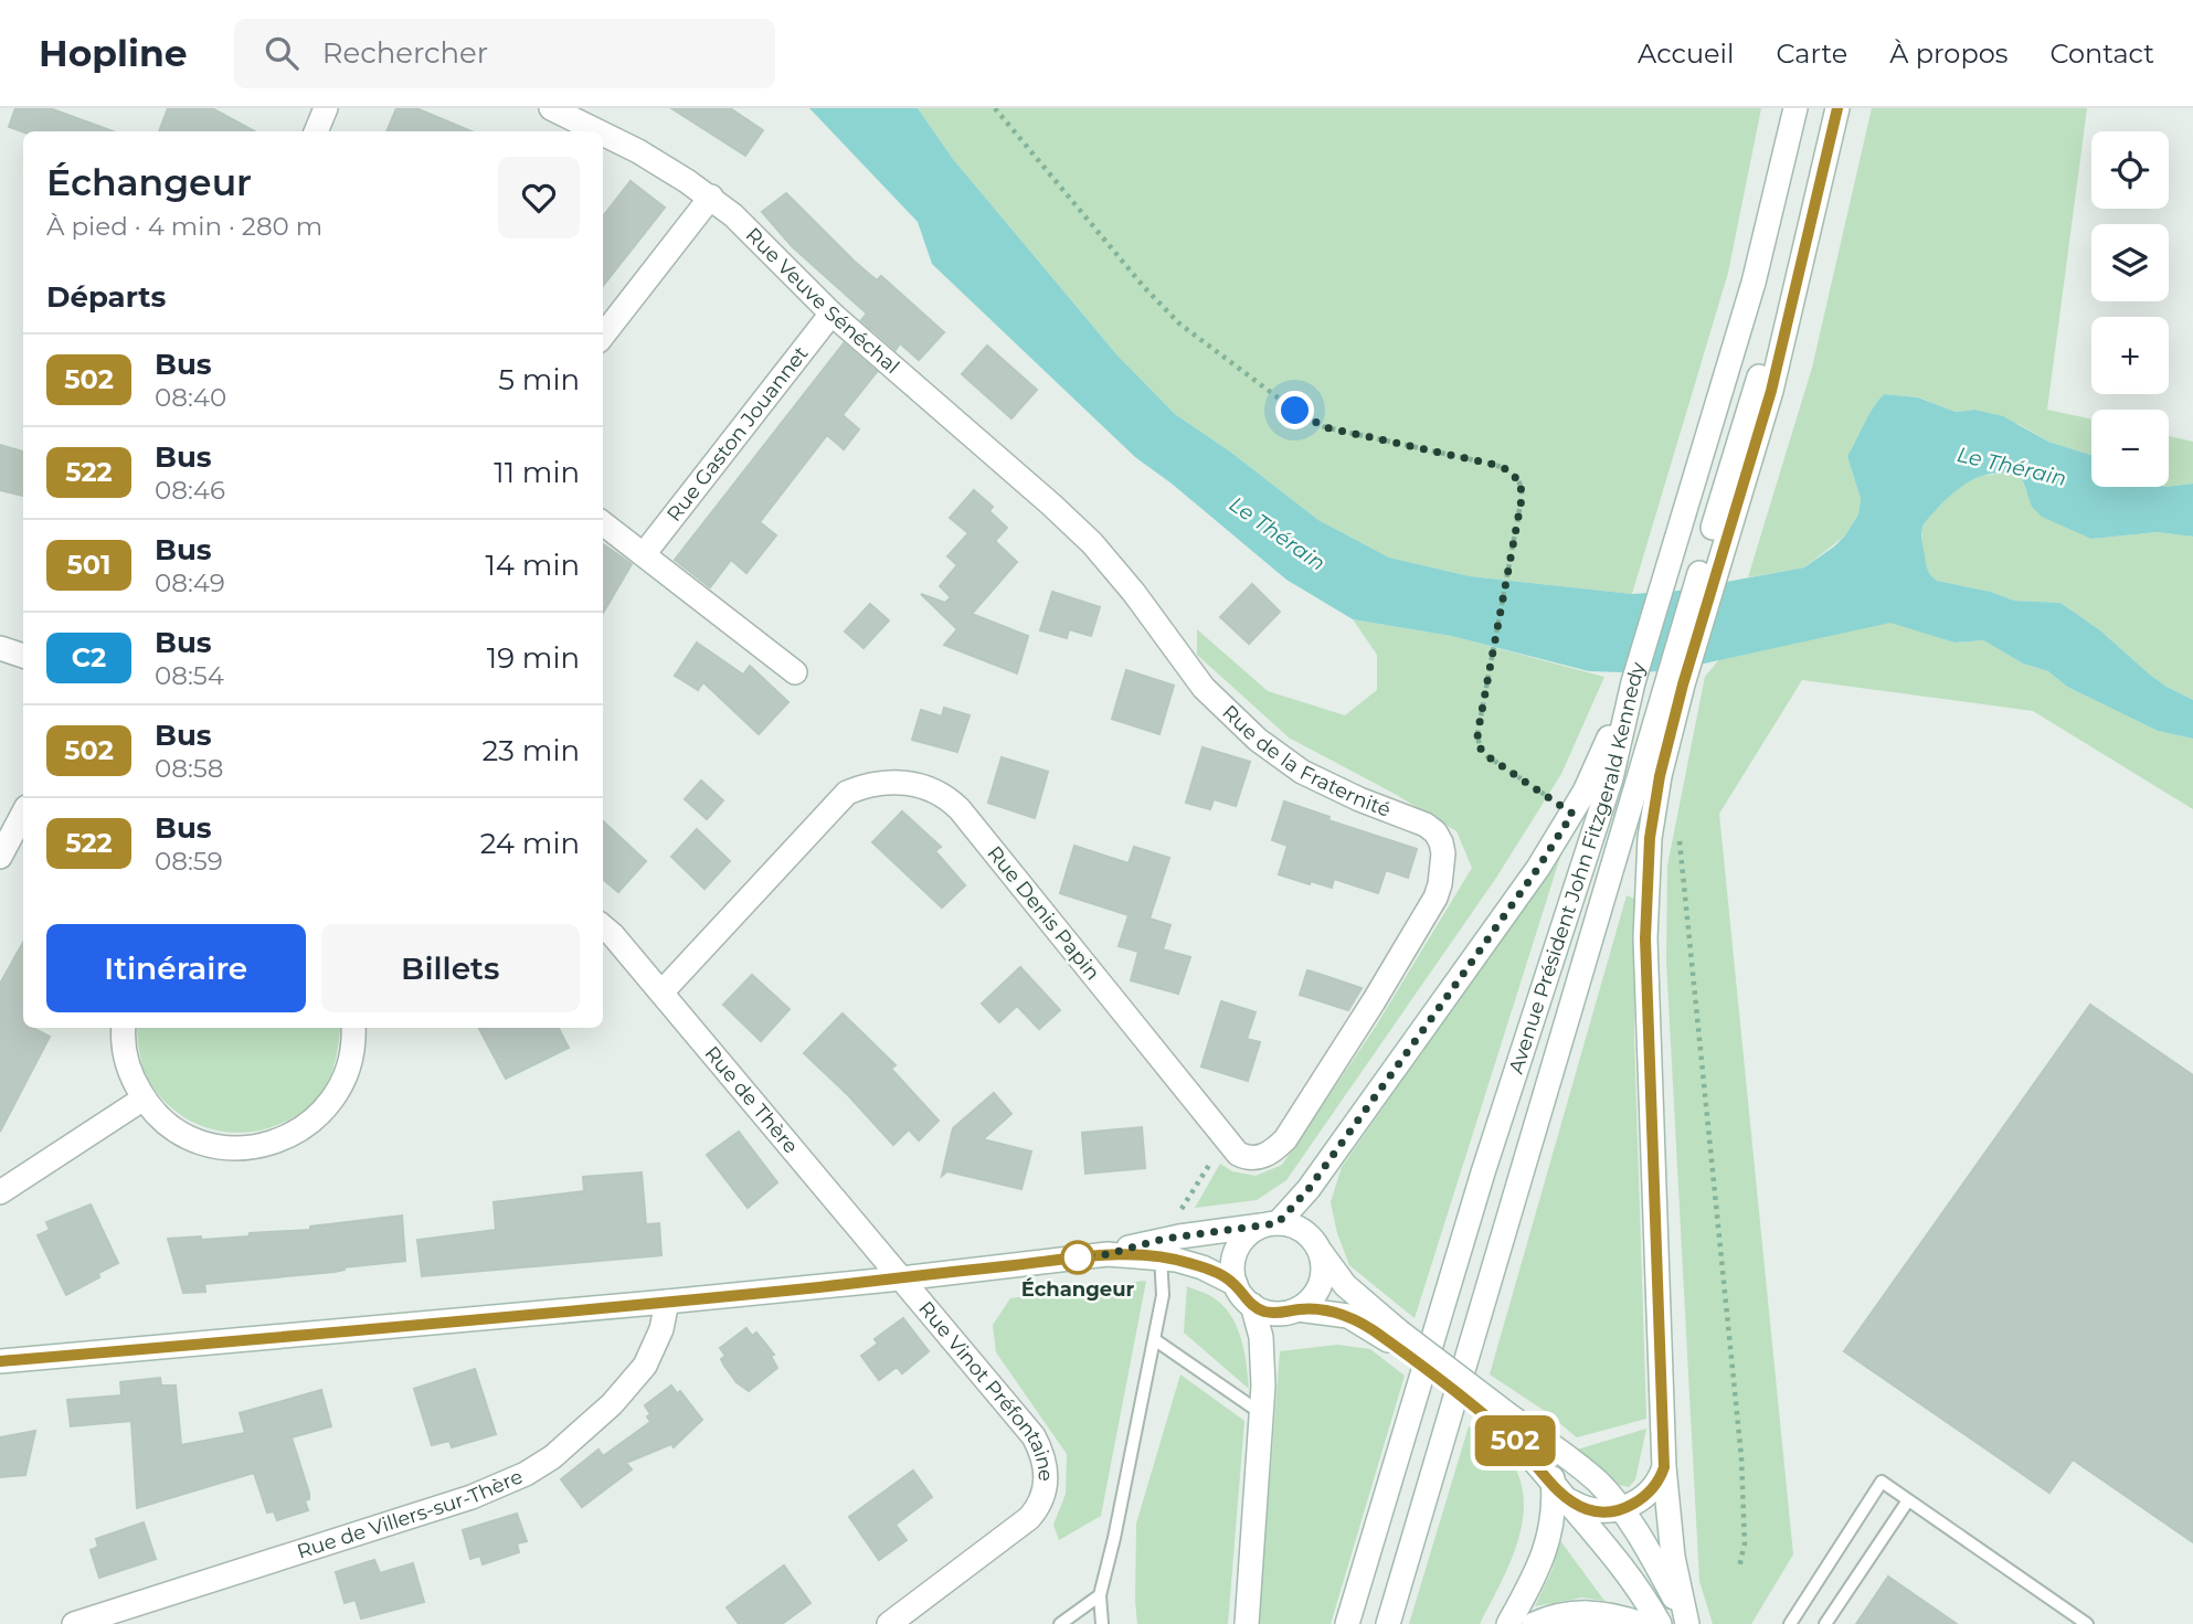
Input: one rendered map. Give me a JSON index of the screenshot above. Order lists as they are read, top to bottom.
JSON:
{
  "streets": {
    "street": [
      "Rue Veuve Sénéchal",
      "Rue Gaston Jouannet",
      "Rue de la Fraternité",
      "Avenue Président John Fitzgerald Kennedy",
      "Rue Denis Papin",
      "Rue de Thère",
      "Rue Vinot Préfontaine",
      "Rue de Villers-sur-Thère"
    ]
  },
  "crossings": [
    ["Rue Veuve Sénéchal", "Rue Gaston Jouannet"],
    ["Rue Veuve Sénéchal", "Rue de la Fraternité"],
    ["Rue de la Fraternité", "Rue Denis Papin"],
    ["Rue Denis Papin", "Rue de Thère"],
    ["Rue de Thère", "Rue Vinot Préfontaine"]
  ],
  "water": ["Le Thérain"],
  "places": ["Échangeur"],
  "lines": ["bus line 502"],
  "page": {
    "header": "Hopline",
    "search": "Rechercher",
    "nav": [
      "Accueil",
      "Carte",
      "À propos",
      "Contact"
    ],
    "on_map": "502",
    "map_buttons": ["+", "−"],
    "heading": [
      ["Échangeur", "À pied · 4 min · 280 m"],
      "Départs"
    ],
    "list": [
      {
        "mark": "502",
        "name": "Bus",
        "note": "08:40",
        "value": "5 min"
      },
      {
        "mark": "522",
        "name": "Bus",
        "note": "08:46",
        "value": "11 min"
      },
      {
        "mark": "501",
        "name": "Bus",
        "note": "08:49",
        "value": "14 min"
      },
      {
        "mark": "C2",
        "name": "Bus",
        "note": "08:54",
        "value": "19 min"
      },
      {
        "mark": "502",
        "name": "Bus",
        "note": "08:58",
        "value": "23 min"
      },
      {
        "mark": "522",
        "name": "Bus",
        "note": "08:59",
        "value": "24 min"
      }
    ],
    "buttons": ["Itinéraire", "Billets"]
  }
}
